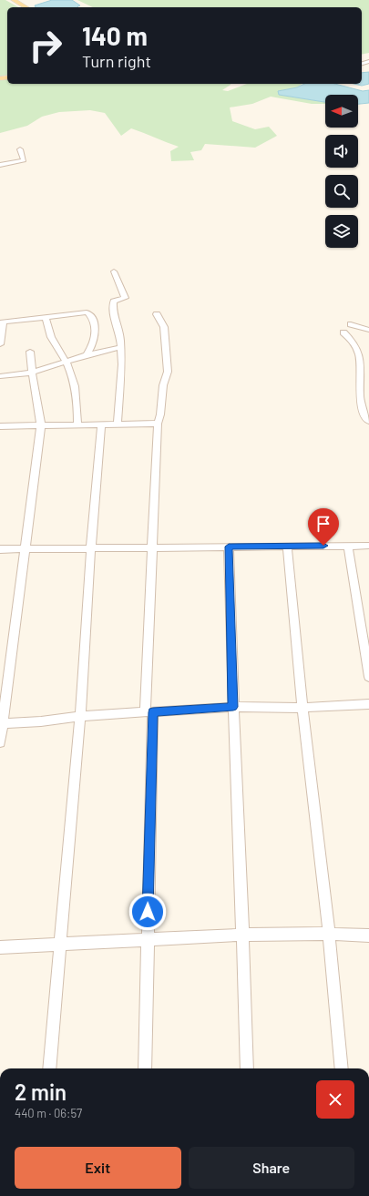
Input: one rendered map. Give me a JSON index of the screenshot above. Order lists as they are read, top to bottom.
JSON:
{
  "north": "left",
  "page": {
    "turn": ["140 m", "Turn right"],
    "heading": ["2 min", "440 m · 06:57"],
    "buttons": ["Exit", "Share"]
  }
}
